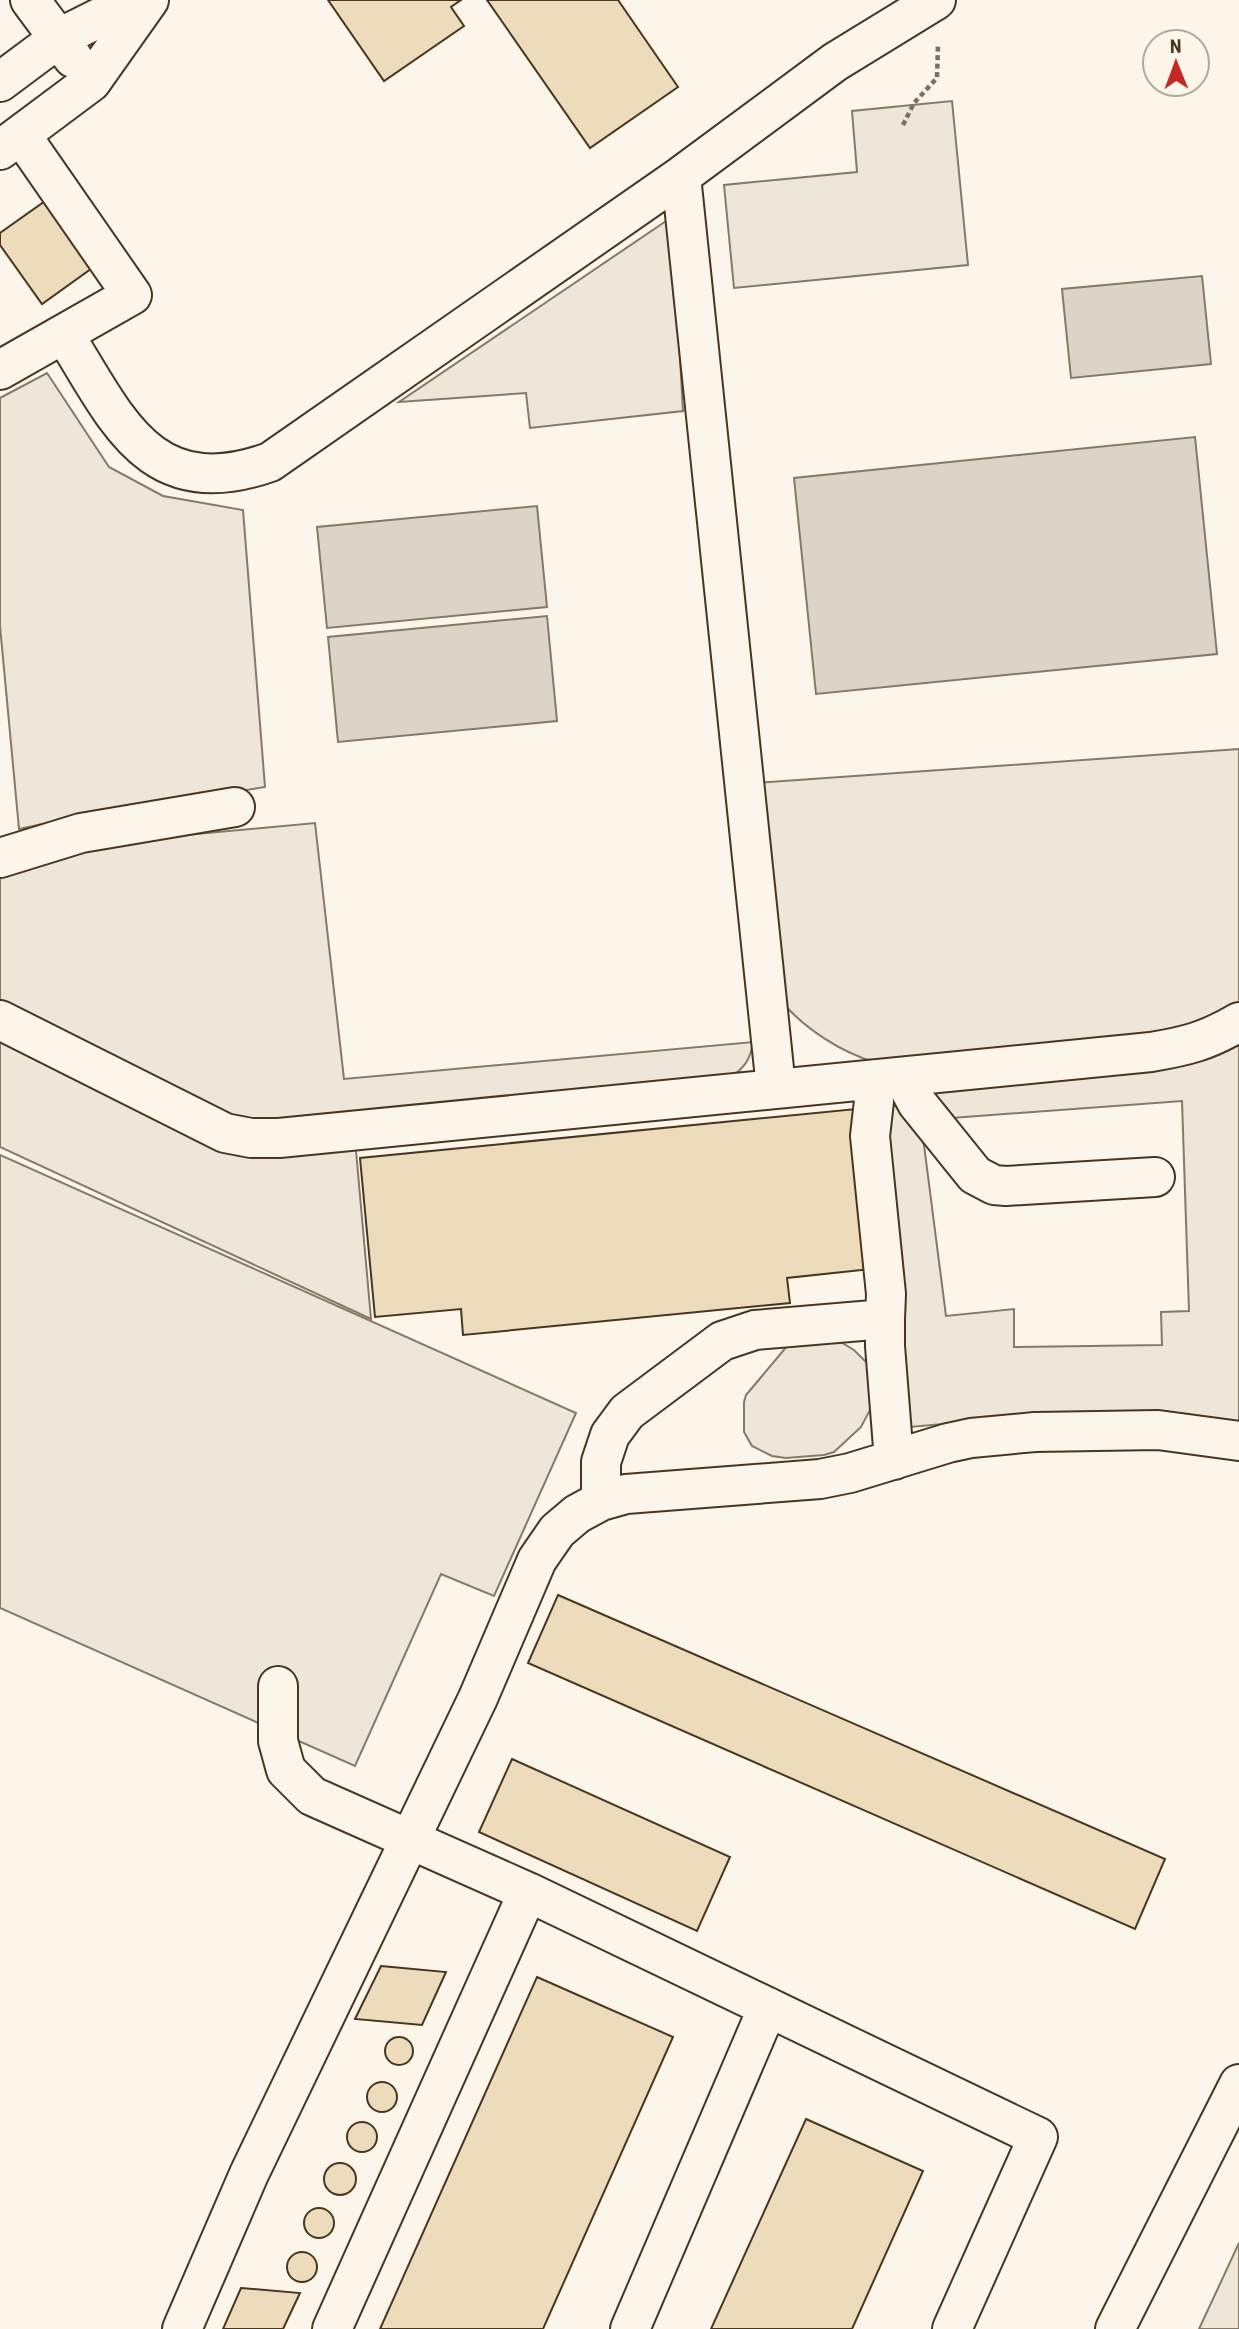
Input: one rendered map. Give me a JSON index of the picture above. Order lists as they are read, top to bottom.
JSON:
{
  "north": "top"
}
